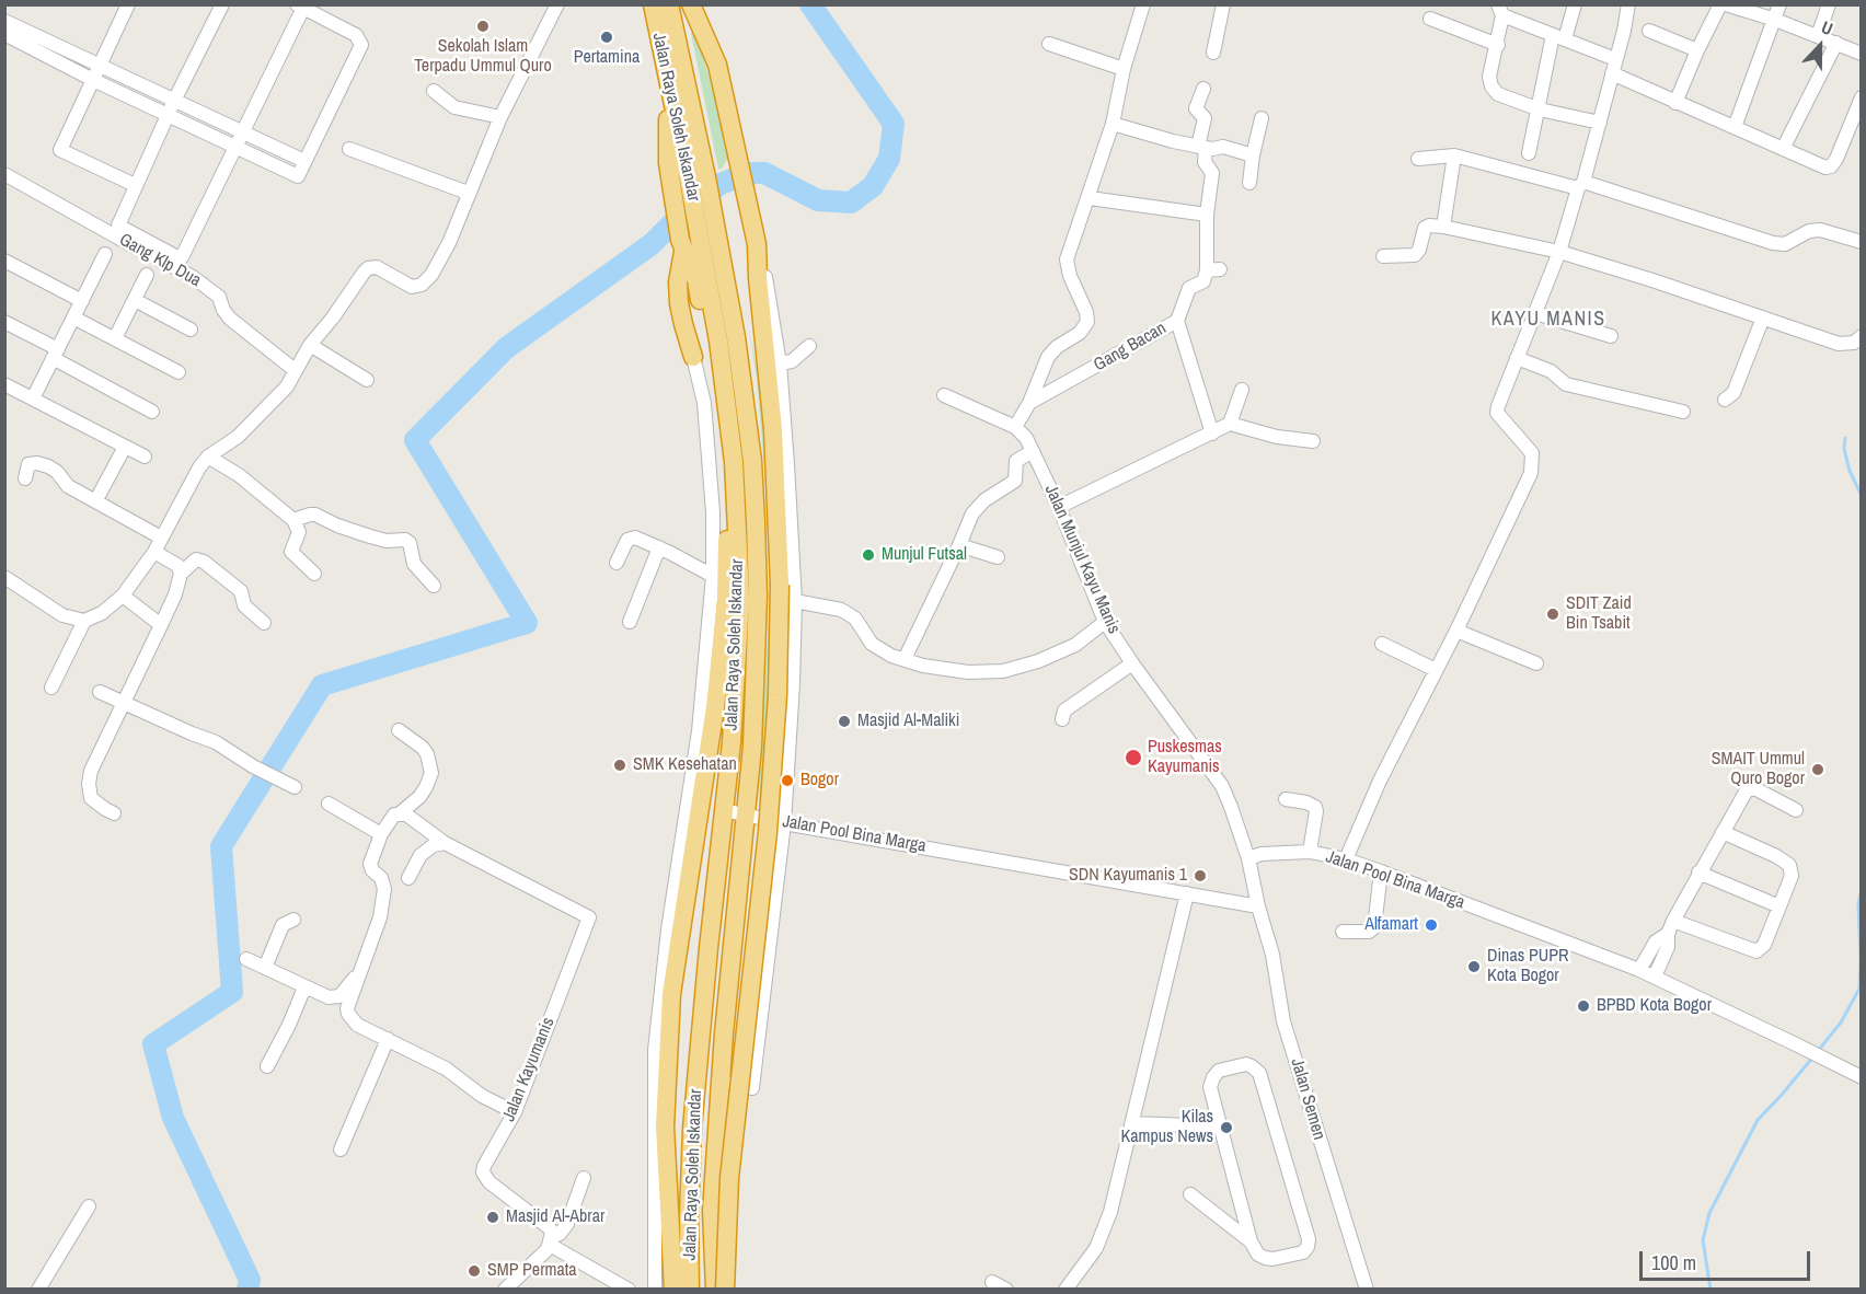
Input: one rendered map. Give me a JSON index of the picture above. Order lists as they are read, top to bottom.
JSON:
{
  "streets": {
    "highway": ["Jalan Raya Soleh Iskandar"],
    "street": [
      "Gang Klp Dua",
      "Gang Bacan",
      "Jalan Munjul Kayu Manis",
      "Jalan Pool Bina Marga",
      "Jalan Kayumanis",
      "Jalan Semen"
    ]
  },
  "crossings": [
    ["Jalan Raya Soleh Iskandar", "Jalan Pool Bina Marga"],
    ["Jalan Munjul Kayu Manis", "Jalan Pool Bina Marga"],
    ["Jalan Pool Bina Marga", "Jalan Semen"]
  ],
  "districts": ["KAYU MANIS"],
  "places": [
    "Sekolah Islam Terpadu Ummul Quro",
    "Pertamina",
    "Munjul Futsal",
    "SDIT Zaid Bin Tsabit",
    "Masjid Al-Maliki",
    "Puskesmas Kayumanis",
    "SMK Kesehatan",
    "SMAIT Ummul Quro Bogor",
    "Bogor",
    "SDN Kayumanis 1",
    "Alfamart",
    "Dinas PUPR Kota Bogor",
    "BPBD Kota Bogor",
    "Kilas Kampus News",
    "Masjid Al-Abrar",
    "SMP Permata"
  ],
  "scale_bar": "100 m",
  "north": "top"
}
